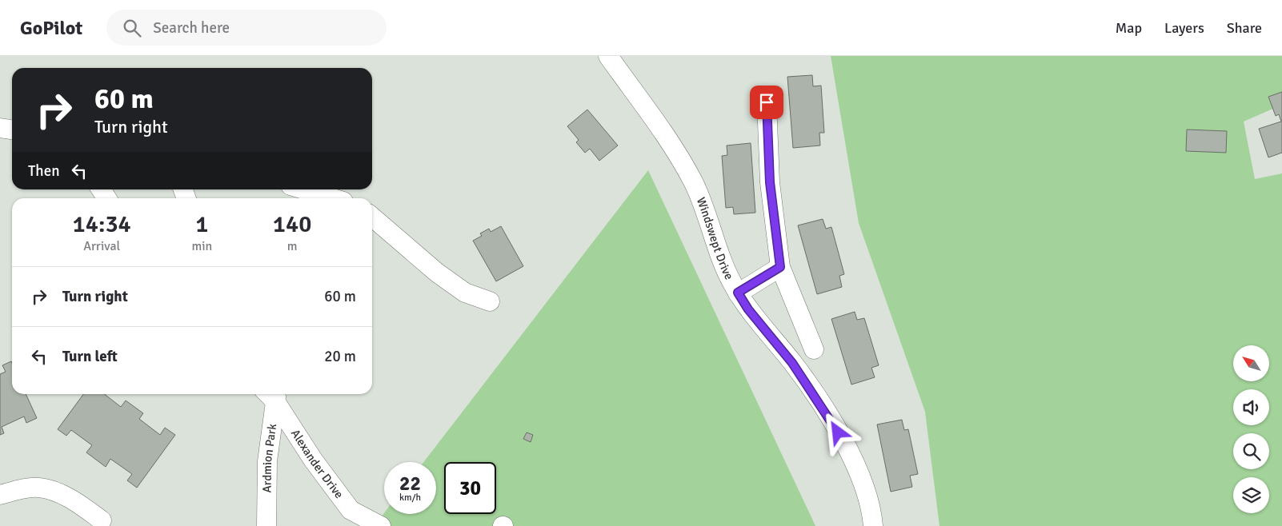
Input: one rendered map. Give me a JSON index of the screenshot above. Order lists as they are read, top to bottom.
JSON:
{
  "streets": {
    "street": ["Windswept Drive", "Ardmion Park", "Alexander Drive"]
  },
  "north": "top left",
  "page": {
    "header": "GoPilot",
    "search": "Search here",
    "nav": ["Map", "Layers", "Share"],
    "turn": ["60 m", "Turn right"],
    "then": "Then",
    "eta": [
      "14:34",
      "Arrival",
      "1",
      "min",
      "140",
      "m"
    ],
    "list": [
      {
        "name": "Turn right",
        "value": "60 m"
      },
      {
        "name": "Turn left",
        "value": "20 m"
      }
    ],
    "speed": "22 km/h",
    "limit": "30"
  }
}
